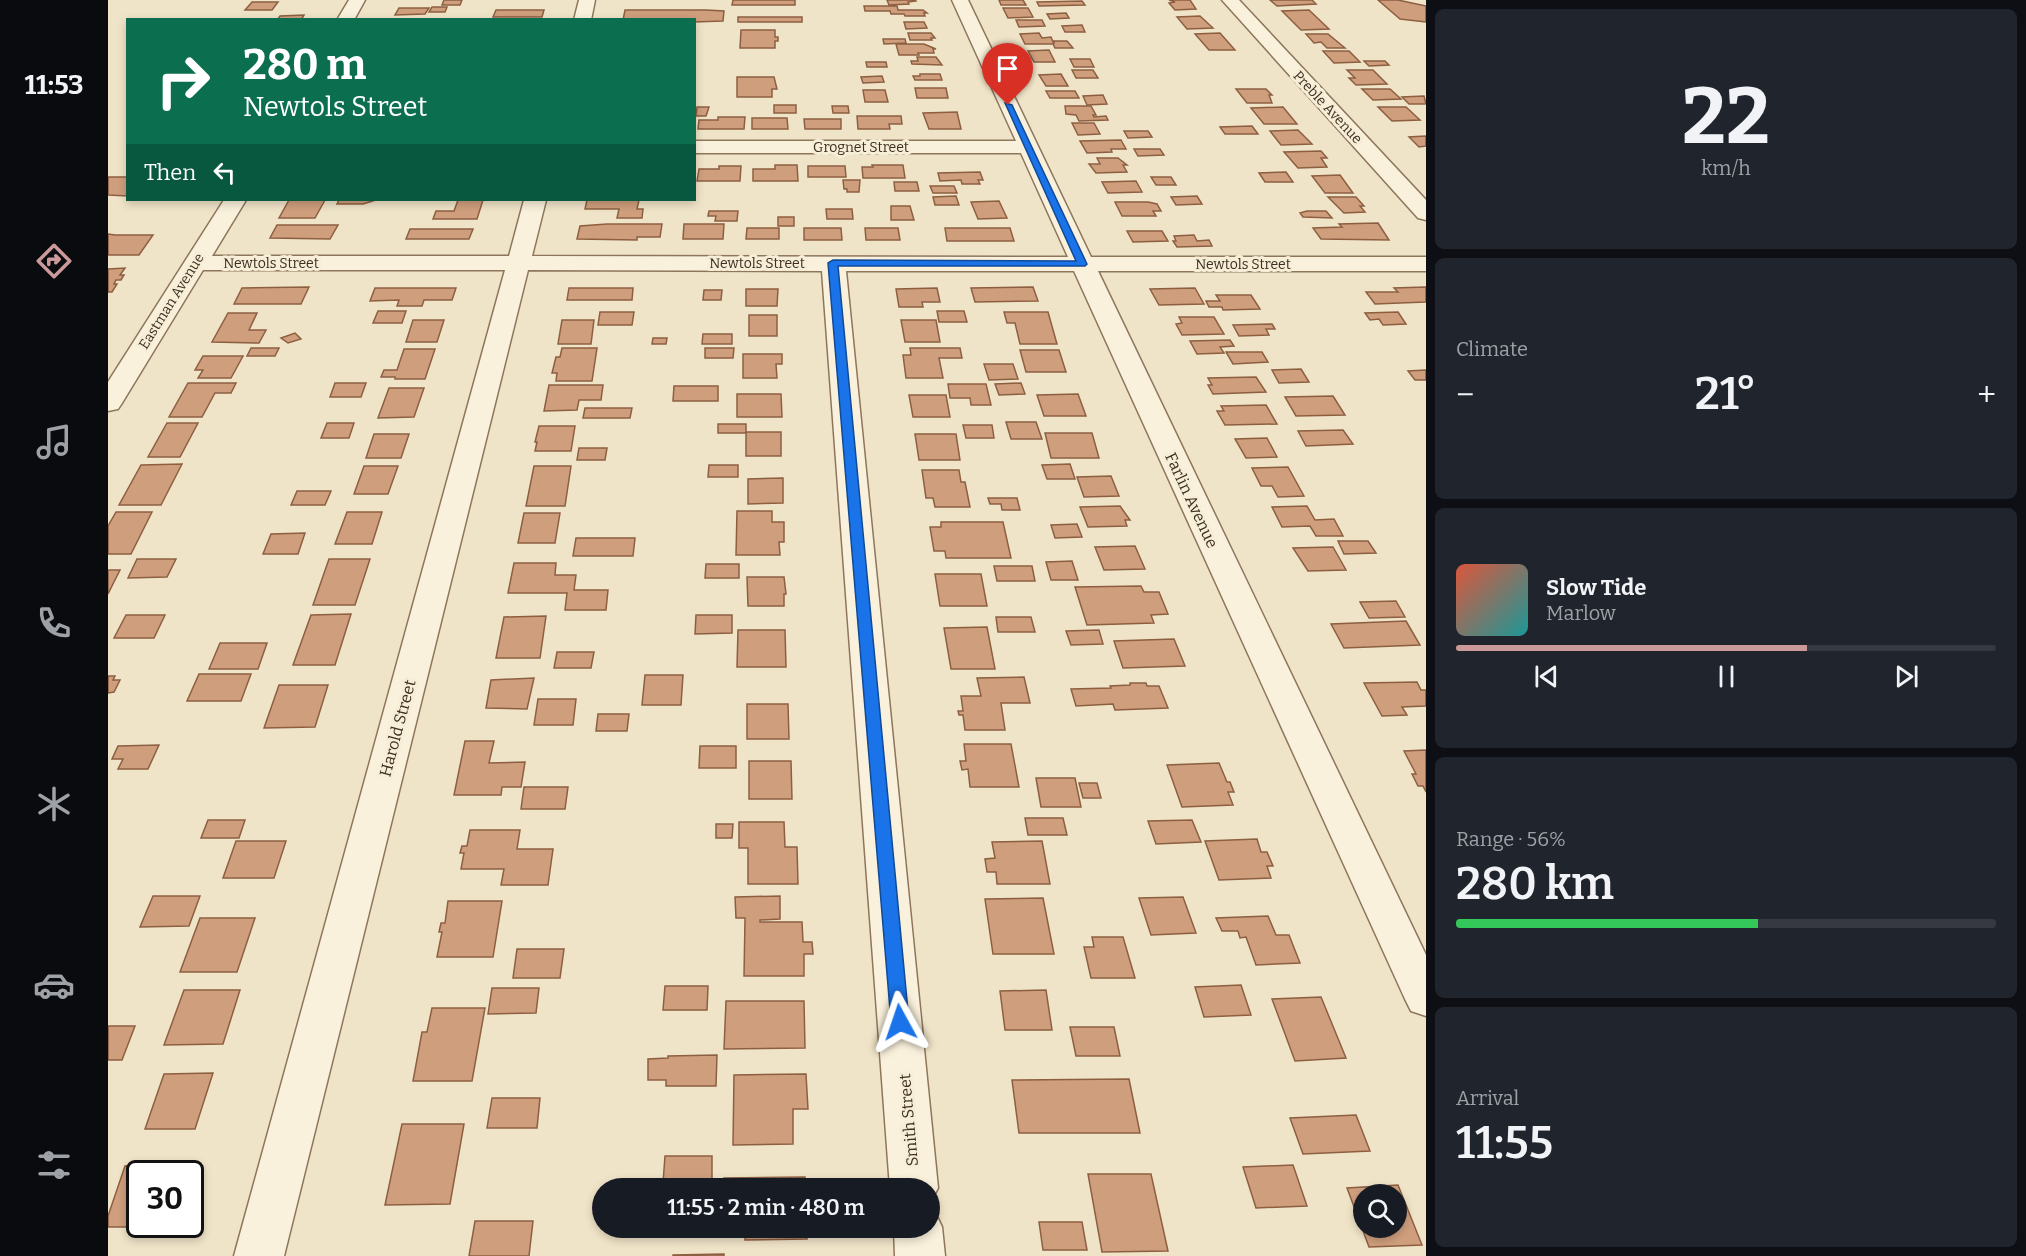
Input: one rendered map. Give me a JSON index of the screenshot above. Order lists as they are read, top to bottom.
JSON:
{
  "streets": {
    "street": [
      "Preble Avenue",
      "Grognet Street",
      "Newtols Street",
      "Eastman Avenue",
      "Farlin Avenue",
      "Harold Street",
      "Smith Street"
    ]
  },
  "crossings": [
    ["Grognet Street", "Farlin Avenue"],
    ["Newtols Street", "Eastman Avenue"],
    ["Newtols Street", "Farlin Avenue"],
    ["Newtols Street", "Harold Street"],
    ["Newtols Street", "Smith Street"]
  ],
  "page": {
    "tabs": "11:53",
    "tile": [
      ["22", "km/h"],
      "Climate",
      ["Range · 56%", "280 km"],
      ["Arrival", "11:55"]
    ],
    "turn": ["280 m", "Newtols Street"],
    "then": "Then",
    "heat": ["−", "21°", "+"],
    "song": ["Slow Tide", "Marlow"],
    "limit": "30",
    "trip": "11:55 · 2 min · 480 m"
  }
}
